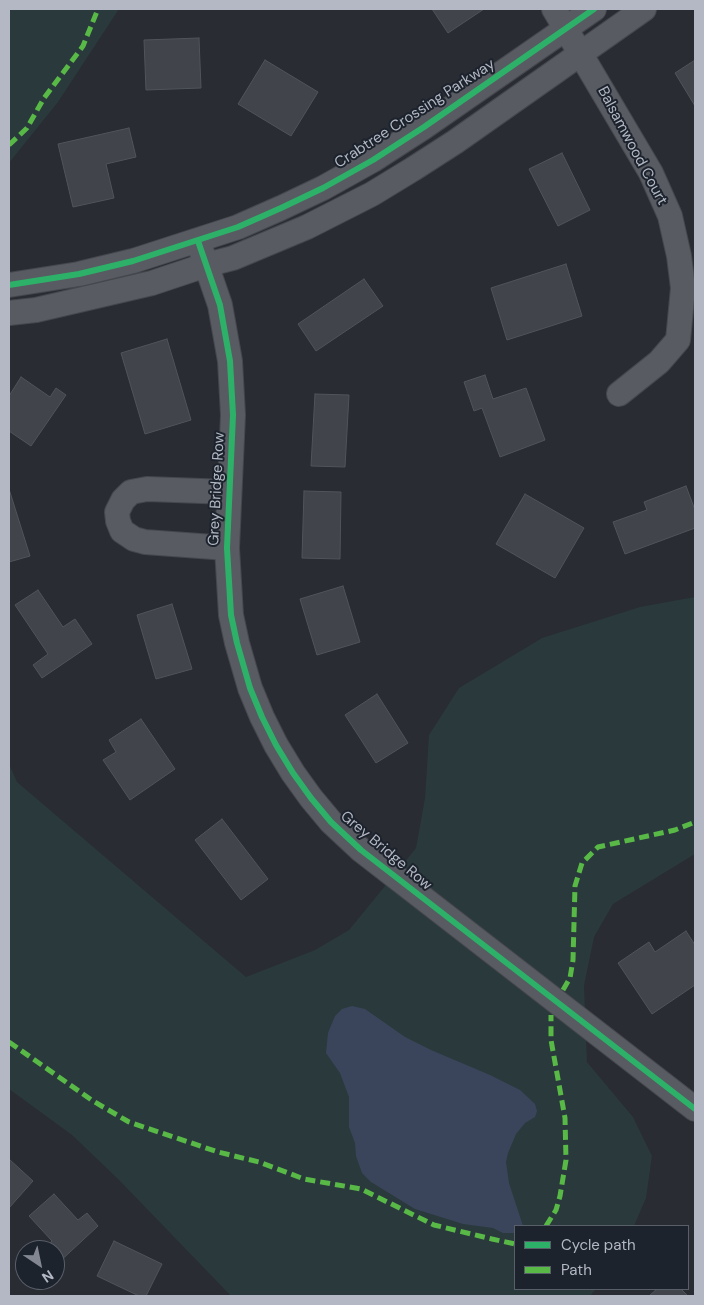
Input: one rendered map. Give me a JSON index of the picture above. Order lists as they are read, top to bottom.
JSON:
{
  "streets": {
    "street": ["Crabtree Crossing Parkway", "Balsamwood Court", "Grey Bridge Row"]
  },
  "crossings": [
    ["Crabtree Crossing Parkway", "Balsamwood Court"],
    ["Crabtree Crossing Parkway", "Grey Bridge Row"]
  ],
  "legend": ["Cycle path", "Path"],
  "north": "bottom right"
}
